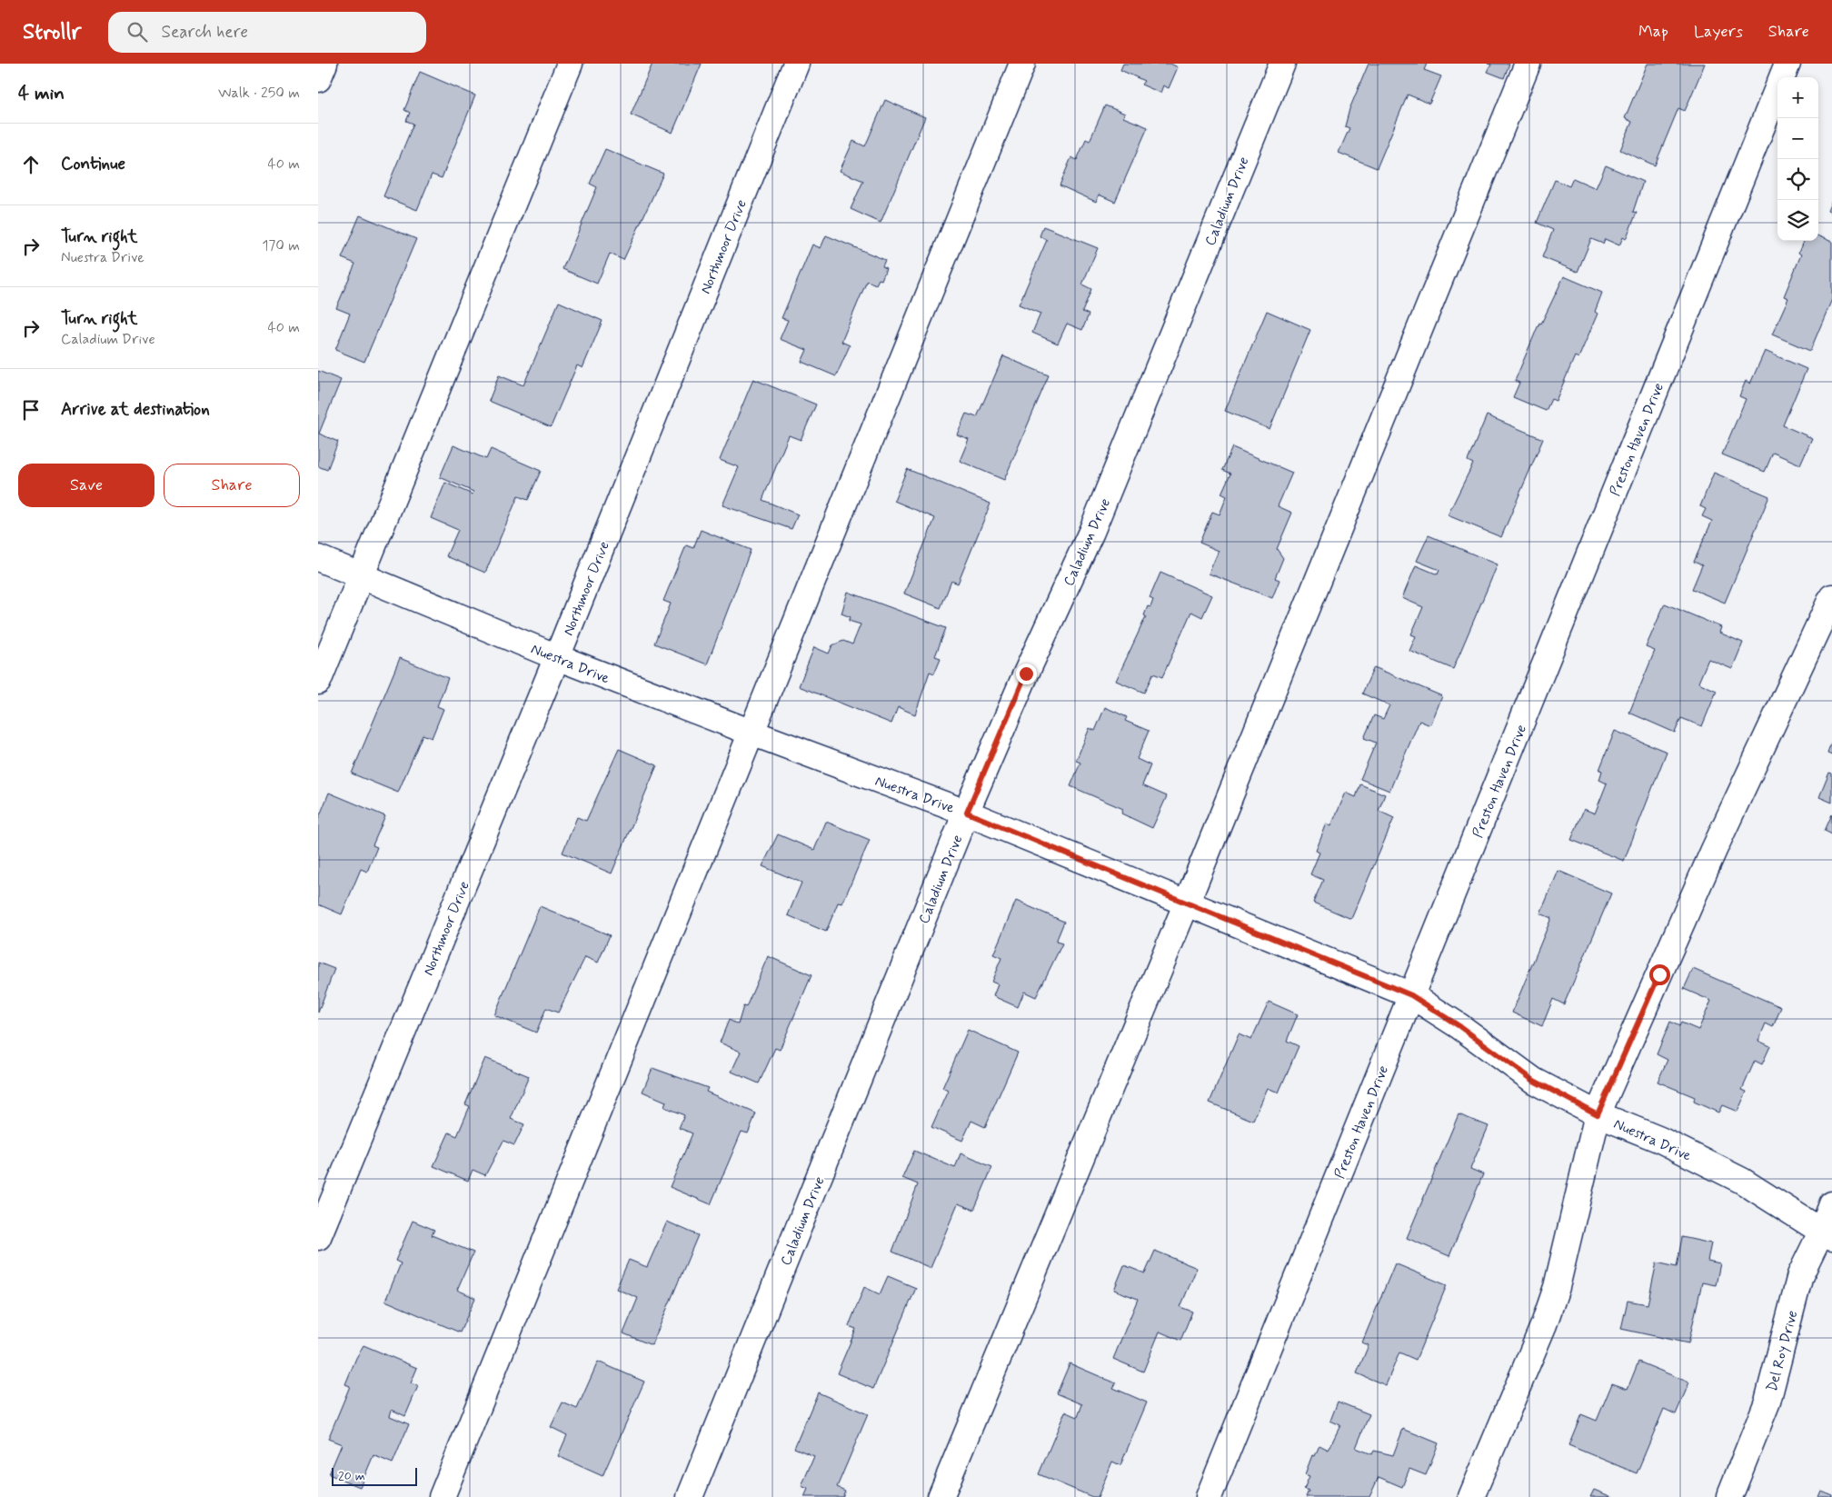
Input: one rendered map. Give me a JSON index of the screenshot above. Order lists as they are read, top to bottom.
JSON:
{
  "streets": {
    "street": [
      "Caladium Drive",
      "Northmoor Drive",
      "Preston Haven Drive",
      "Nuestra Drive",
      "Del Roy Drive"
    ]
  },
  "crossings": [
    ["Caladium Drive", "Nuestra Drive"],
    ["Northmoor Drive", "Nuestra Drive"],
    ["Preston Haven Drive", "Nuestra Drive"],
    ["Nuestra Drive", "Del Roy Drive"]
  ],
  "scale_bar": "20 m",
  "page": {
    "header": "Strollr",
    "search": "Search here",
    "nav": ["Map", "Layers", "Share"],
    "heading": ["4 min", "Walk · 250 m"],
    "map_buttons": ["+", "−"],
    "list": [
      ["Continue", "40 m"],
      ["Turn right", "Nuestra Drive", "170 m"],
      ["Turn right", "Caladium Drive", "40 m"],
      "Arrive at destination"
    ],
    "buttons": ["Save", "Share"],
    "scale": "20 m"
  }
}
